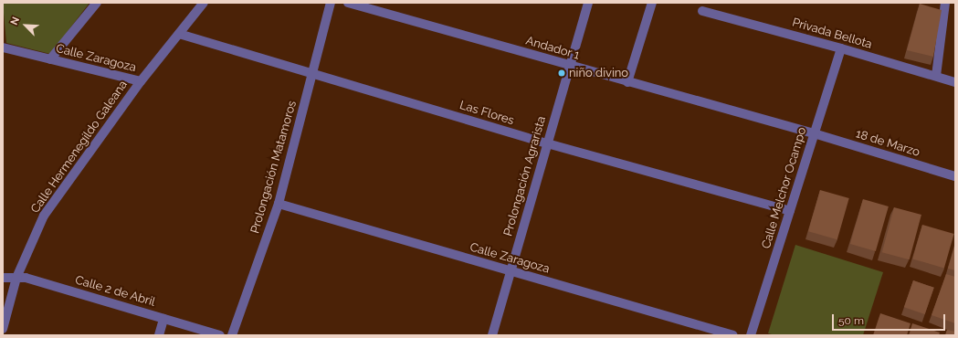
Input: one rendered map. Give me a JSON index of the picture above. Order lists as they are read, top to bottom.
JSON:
{
  "streets": {
    "street": [
      "Privada Bellota",
      "Andador 1",
      "Calle Zaragoza",
      "Las Flores",
      "18 de Marzo",
      "Calle Hermenegildo Galeana",
      "Prolongación Matamoros",
      "Prolongación Agrarista",
      "Calle Melchor Ocampo",
      "Calle 2 de Abril"
    ]
  },
  "crossings": [
    ["Privada Bellota", "Calle Melchor Ocampo"],
    ["Andador 1", "18 de Marzo"],
    ["Andador 1", "Prolongación Agrarista"],
    ["Andador 1", "Calle Melchor Ocampo"],
    ["Calle Zaragoza", "Calle Hermenegildo Galeana"],
    ["Calle Zaragoza", "Prolongación Matamoros"],
    ["Calle Zaragoza", "Prolongación Agrarista"],
    ["Las Flores", "Calle Hermenegildo Galeana"],
    ["Las Flores", "Prolongación Matamoros"],
    ["Las Flores", "Prolongación Agrarista"],
    ["Las Flores", "Calle Melchor Ocampo"],
    ["18 de Marzo", "Calle Melchor Ocampo"],
    ["Calle Hermenegildo Galeana", "Calle 2 de Abril"]
  ],
  "places": ["niño divino"],
  "scale_bar": "50 m",
  "north": "top left"
}
